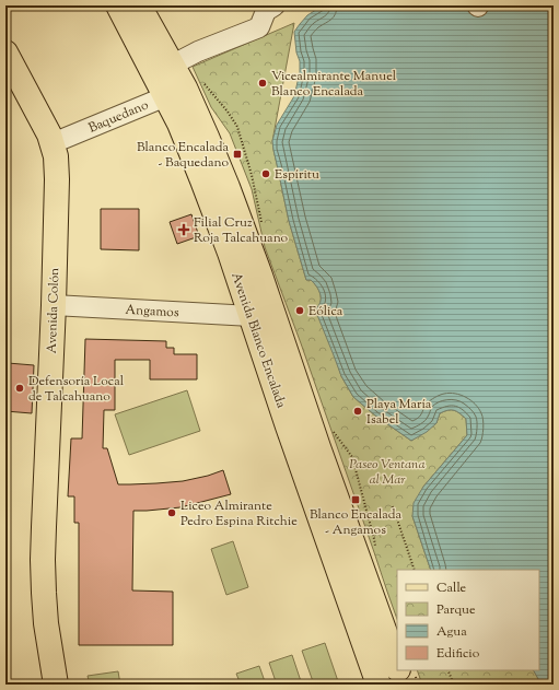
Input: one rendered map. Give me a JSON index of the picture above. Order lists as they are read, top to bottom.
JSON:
{
  "streets": {
    "main road": ["Avenida Colón", "Avenida Blanco Encalada"],
    "street": ["Baquedano", "Angamos"]
  },
  "crossings": [
    ["Baquedano", "Avenida Colón"],
    ["Baquedano", "Avenida Blanco Encalada"],
    ["Avenida Colón", "Angamos"],
    ["Angamos", "Avenida Blanco Encalada"]
  ],
  "parks": ["Paseo Ventana al Mar"],
  "places": {
    "other": [
      "Vicealmirante Manuel Blanco Encalada",
      "Espíritu",
      "Eólica",
      "Defensoría Local de Talcahuano",
      "Playa María Isabel",
      "Liceo Almirante Pedro Espina Ritchie"
    ],
    "transit": ["Blanco Encalada - Baquedano", "Blanco Encalada - Angamos"],
    "health": ["Filial Cruz Roja Talcahuano"]
  },
  "legend": [
    "Calle",
    "Parque",
    "Agua",
    "Edificio"
  ]
}
